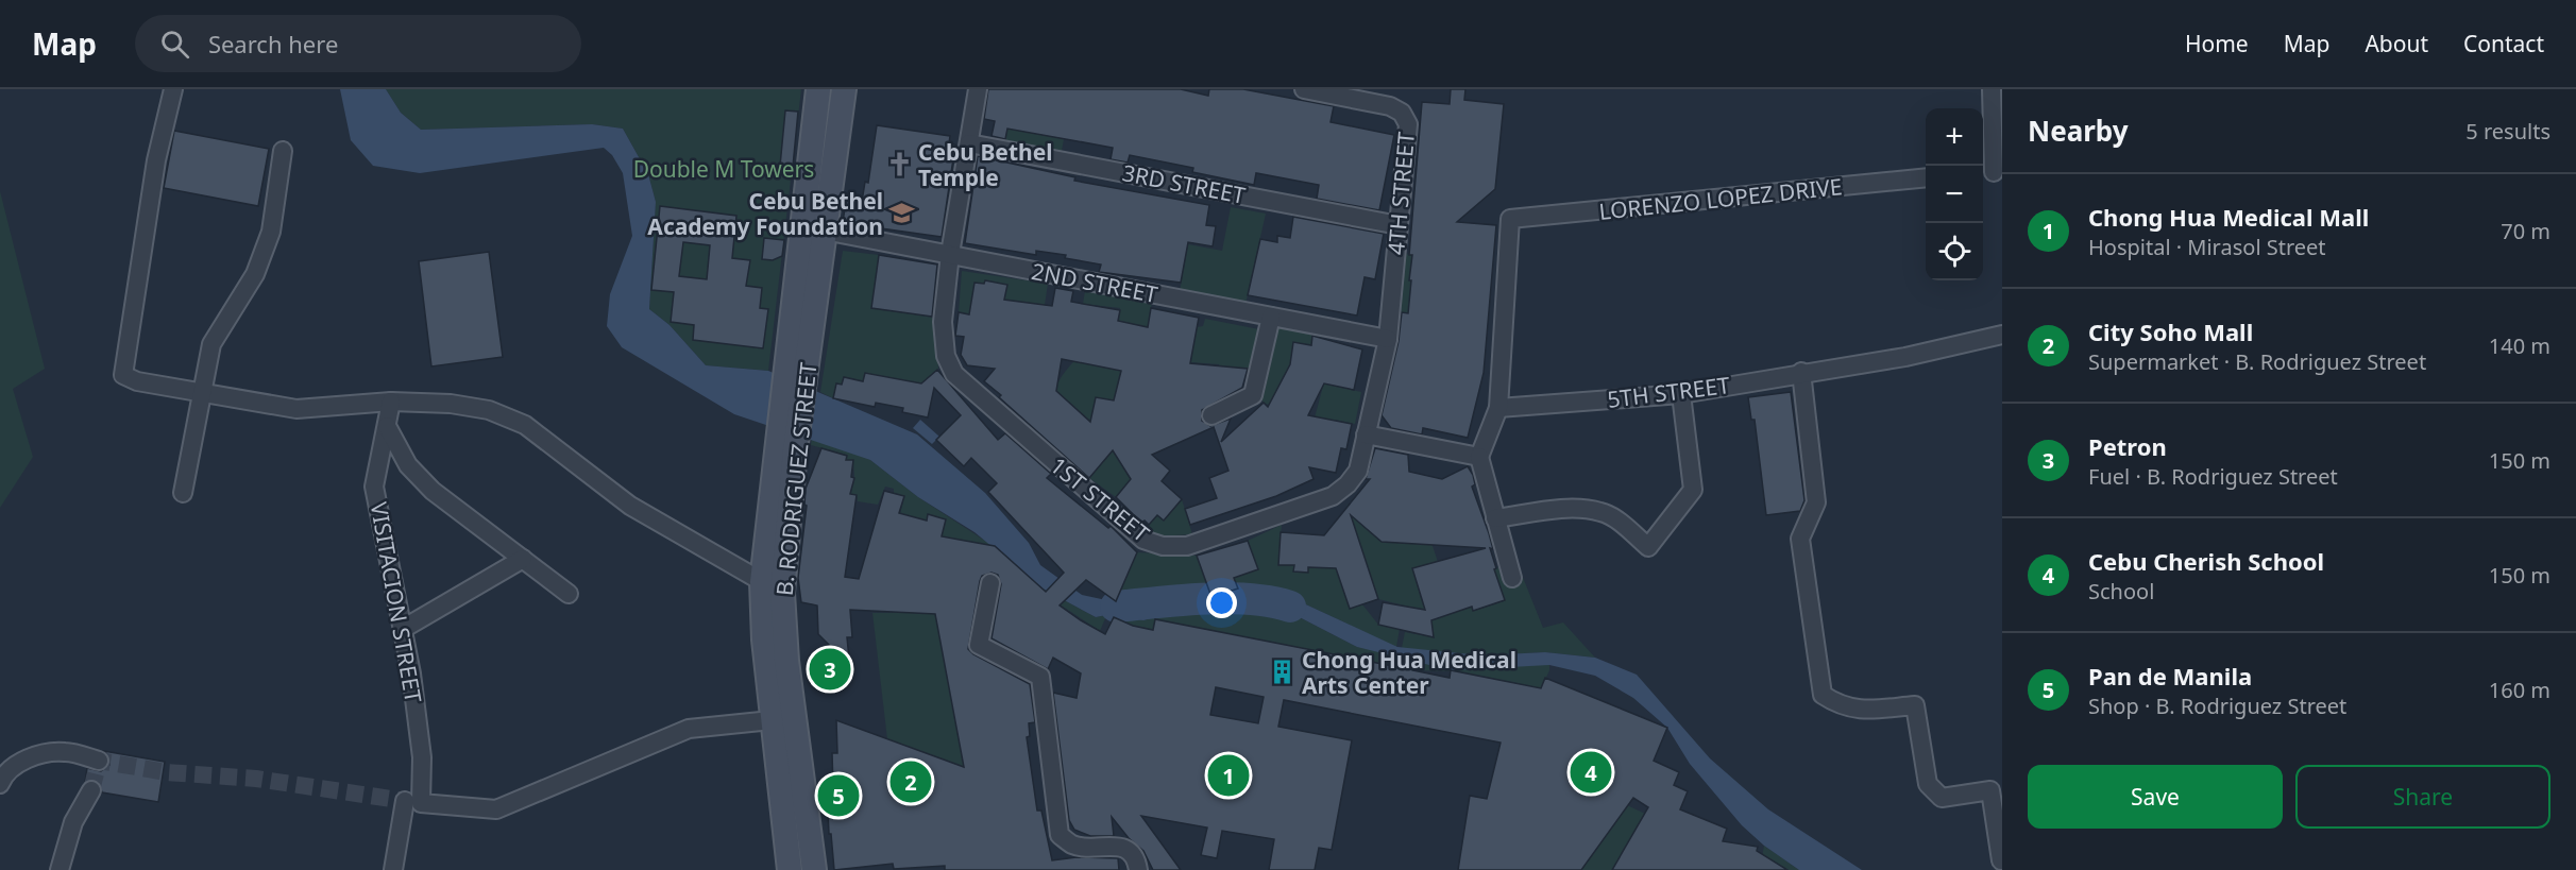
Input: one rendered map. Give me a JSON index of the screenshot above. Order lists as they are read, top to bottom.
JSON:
{
  "streets": {
    "main road": ["B. RODRIGUEZ STREET"],
    "street": [
      "3RD STREET",
      "4TH STREET",
      "LORENZO LOPEZ DRIVE",
      "2ND STREET",
      "5TH STREET",
      "1ST STREET",
      "VISITACION STREET"
    ]
  },
  "crossings": [
    ["3RD STREET", "4TH STREET"],
    ["4TH STREET", "2ND STREET"],
    ["4TH STREET", "1ST STREET"],
    ["LORENZO LOPEZ DRIVE", "5TH STREET"],
    ["2ND STREET", "B. RODRIGUEZ STREET"],
    ["2ND STREET", "1ST STREET"]
  ],
  "parks": ["Double M Towers"],
  "places": {
    "church": ["Cebu Bethel Temple"],
    "school or university": ["Cebu Bethel Academy Foundation"],
    "building": ["Chong Hua Medical Arts Center"]
  },
  "page": {
    "header": "Map",
    "search": "Search here",
    "nav": [
      "Home",
      "Map",
      "About",
      "Contact"
    ],
    "heading": ["Nearby", "5 results"],
    "map_buttons": ["+", "−"],
    "list": [
      {
        "mark": "1",
        "name": "Chong Hua Medical Mall",
        "note": "Hospital · Mirasol Street",
        "value": "70 m"
      },
      {
        "mark": "2",
        "name": "City Soho Mall",
        "note": "Supermarket · B. Rodriguez Street",
        "value": "140 m"
      },
      {
        "mark": "3",
        "name": "Petron",
        "note": "Fuel · B. Rodriguez Street",
        "value": "150 m"
      },
      {
        "mark": "4",
        "name": "Cebu Cherish School",
        "note": "School",
        "value": "150 m"
      },
      {
        "mark": "5",
        "name": "Pan de Manila",
        "note": "Shop · B. Rodriguez Street",
        "value": "160 m"
      }
    ],
    "pins": [
      "3",
      "4",
      "1",
      "2",
      "5"
    ],
    "buttons": ["Save", "Share"]
  }
}
